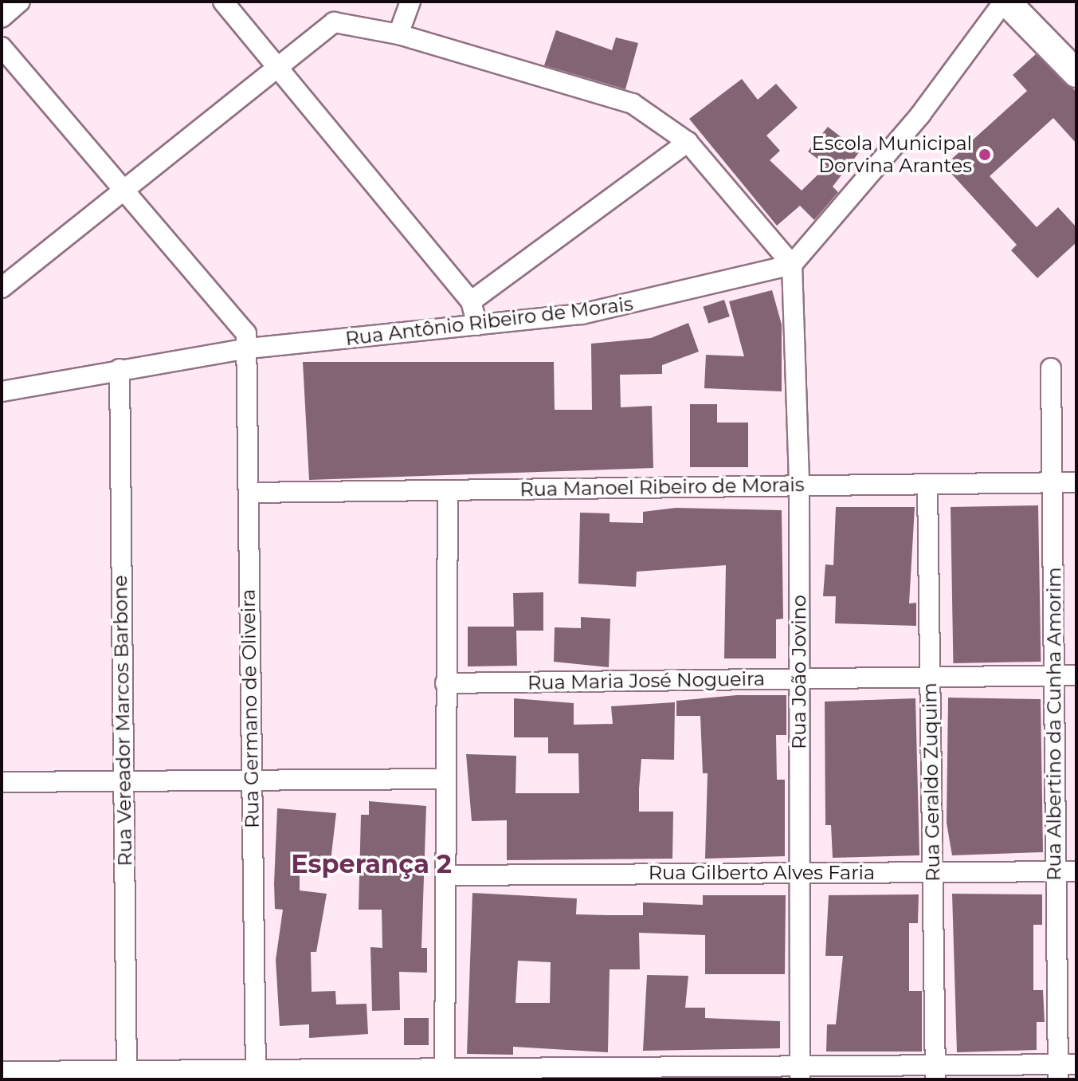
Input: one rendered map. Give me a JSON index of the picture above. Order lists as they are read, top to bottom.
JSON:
{
  "streets": {
    "street": [
      "Rua Antônio Ribeiro de Morais",
      "Rua Manoel Ribeiro de Morais",
      "Rua João Jovino",
      "Rua Maria José Nogueira",
      "Rua Germano de Oliveira",
      "Rua Vereador Marcos Barbone",
      "Rua Albertino da Cunha Amorim",
      "Rua Geraldo Zuquim",
      "Rua Gilberto Alves Faria"
    ]
  },
  "crossings": [
    ["Rua Antônio Ribeiro de Morais", "Rua João Jovino"],
    ["Rua Antônio Ribeiro de Morais", "Rua Germano de Oliveira"],
    ["Rua Antônio Ribeiro de Morais", "Rua Vereador Marcos Barbone"],
    ["Rua Manoel Ribeiro de Morais", "Rua João Jovino"],
    ["Rua Manoel Ribeiro de Morais", "Rua Germano de Oliveira"],
    ["Rua Manoel Ribeiro de Morais", "Rua Albertino da Cunha Amorim"],
    ["Rua Manoel Ribeiro de Morais", "Rua Geraldo Zuquim"],
    ["Rua João Jovino", "Rua Maria José Nogueira"],
    ["Rua João Jovino", "Rua Gilberto Alves Faria"],
    ["Rua Maria José Nogueira", "Rua Albertino da Cunha Amorim"],
    ["Rua Maria José Nogueira", "Rua Geraldo Zuquim"],
    ["Rua Albertino da Cunha Amorim", "Rua Gilberto Alves Faria"],
    ["Rua Geraldo Zuquim", "Rua Gilberto Alves Faria"]
  ],
  "districts": ["Esperança 2"],
  "places": ["Escola Municipal Dorvina Arantes"]
}
